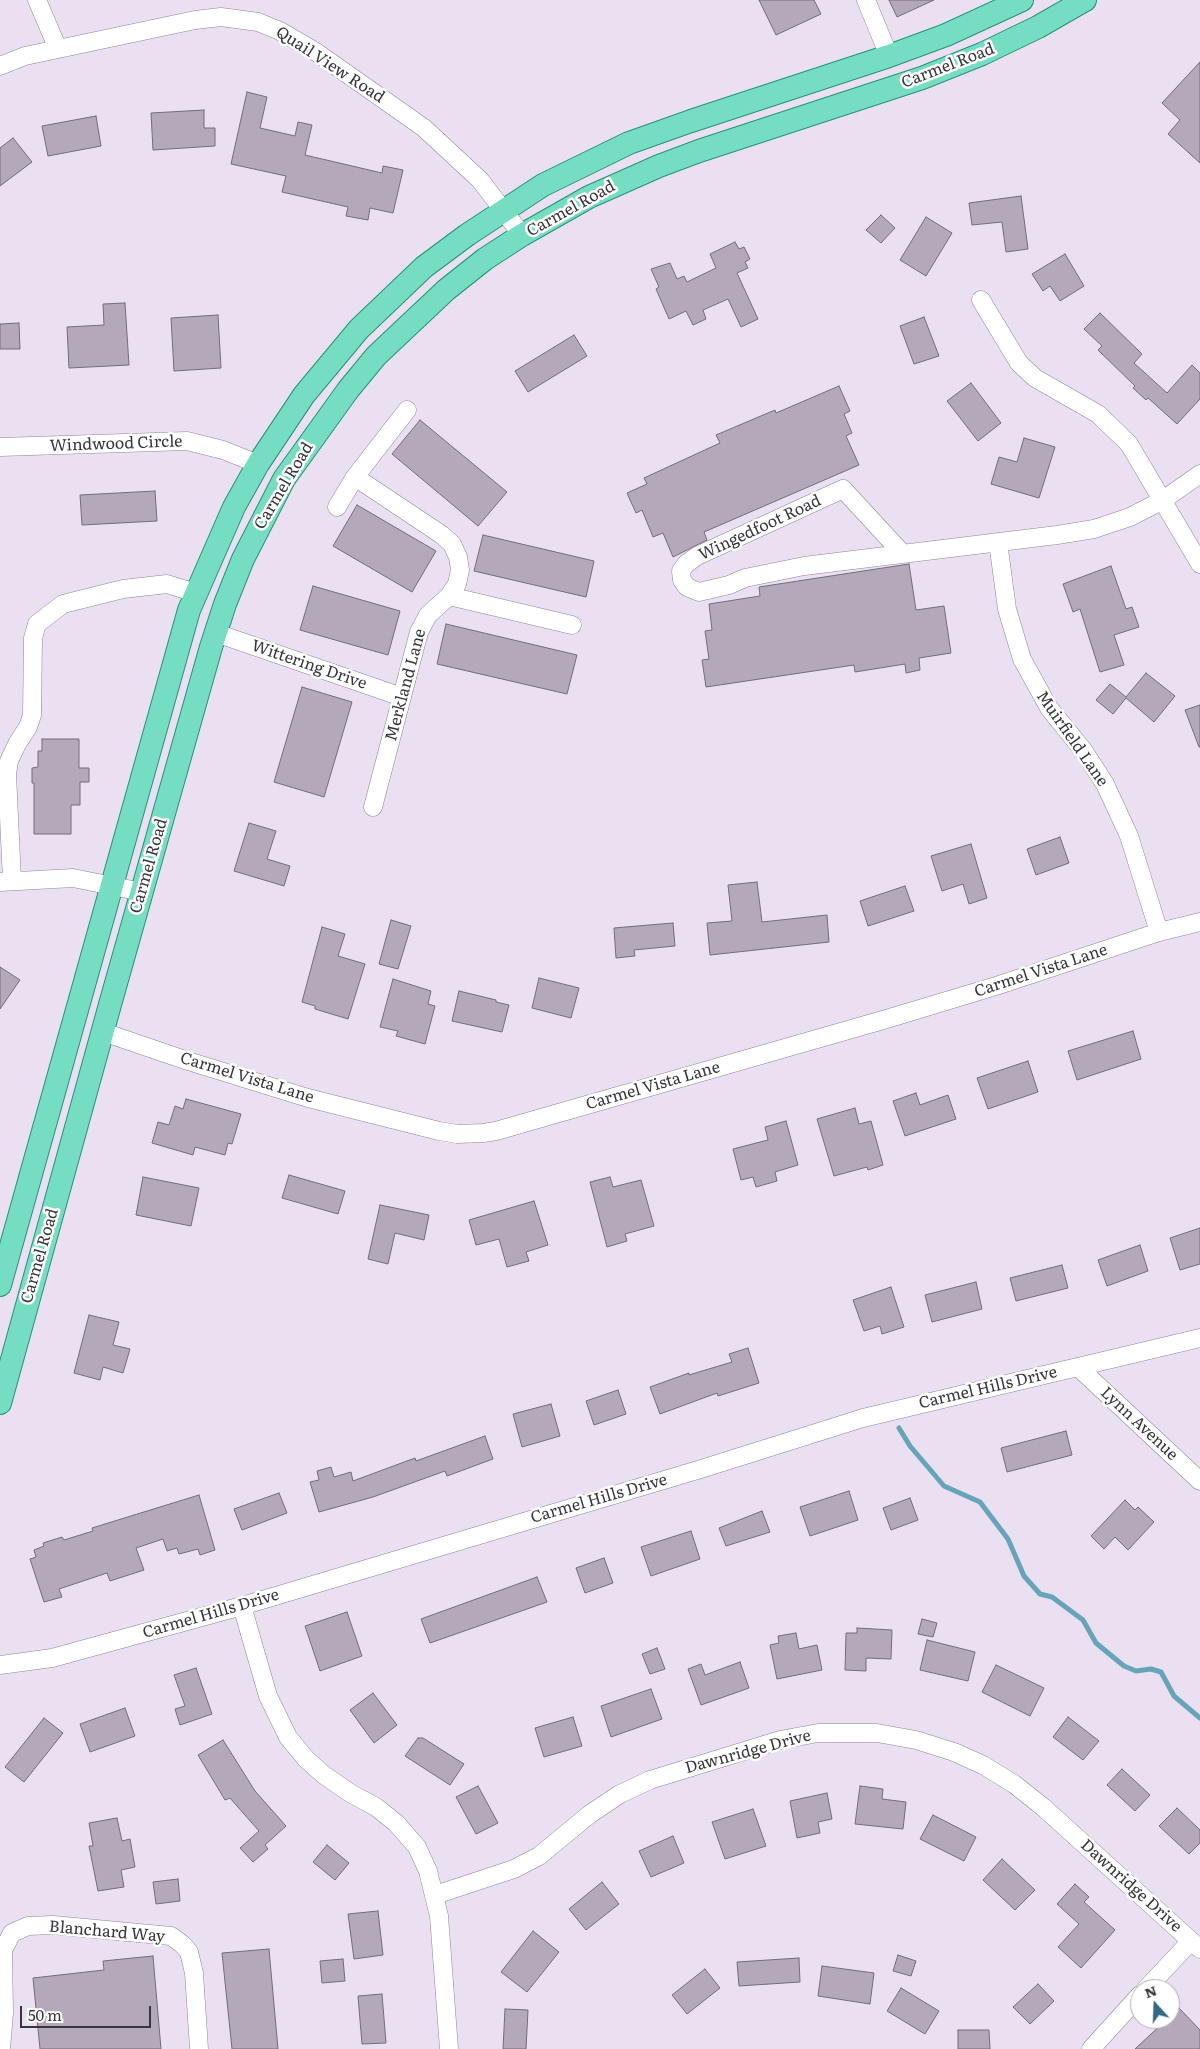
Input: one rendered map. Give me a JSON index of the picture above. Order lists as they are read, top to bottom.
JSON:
{
  "streets": {
    "main road": ["Carmel Road"],
    "street": [
      "Quail View Road",
      "Windwood Circle",
      "Wingedfoot Road",
      "Wittering Drive",
      "Merkland Lane",
      "Muirfield Lane",
      "Carmel Vista Lane",
      "Carmel Hills Drive",
      "Lynn Avenue",
      "Dawnridge Drive",
      "Blanchard Way"
    ]
  },
  "crossings": [
    ["Quail View Road", "Carmel Road"],
    ["Carmel Road", "Windwood Circle"],
    ["Carmel Road", "Wittering Drive"],
    ["Carmel Road", "Carmel Vista Lane"],
    ["Wingedfoot Road", "Muirfield Lane"],
    ["Wittering Drive", "Merkland Lane"],
    ["Muirfield Lane", "Carmel Vista Lane"],
    ["Carmel Hills Drive", "Lynn Avenue"]
  ],
  "scale_bar": "50 m",
  "north": "top"
}
